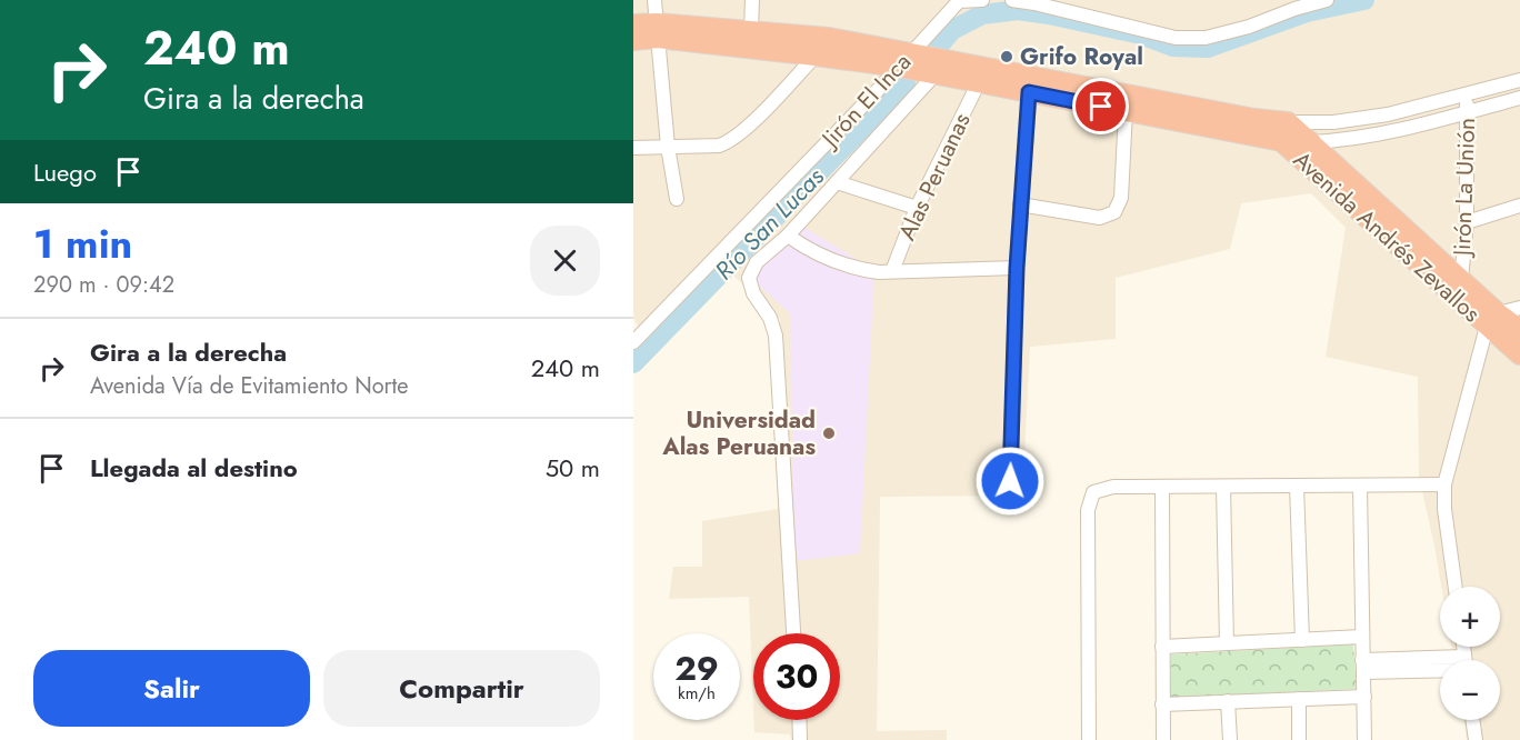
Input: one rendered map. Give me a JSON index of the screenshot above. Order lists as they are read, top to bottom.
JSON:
{
  "streets": {
    "highway": ["Avenida Andrés Zevallos"],
    "street": ["Jirón El Inca", "Alas Peruanas", "Jirón La Unión"]
  },
  "crossings": [
    ["Jirón La Unión", "Avenida Andrés Zevallos"]
  ],
  "water": ["Río San Lucas"],
  "places": ["Grifo Royal", "Universidad Alas Peruanas"],
  "page": {
    "turn": ["240 m", "Gira a la derecha"],
    "then": "Luego",
    "heading": ["1 min", "290 m · 09:42"],
    "list": [
      {
        "name": "Gira a la derecha",
        "note": "Avenida Vía de Evitamiento Norte",
        "value": "240 m"
      },
      {
        "name": "Llegada al destino",
        "value": "50 m"
      }
    ],
    "map_buttons": ["+", "−"],
    "speed": "29 km/h",
    "limit": "30",
    "buttons": ["Salir", "Compartir"]
  }
}
